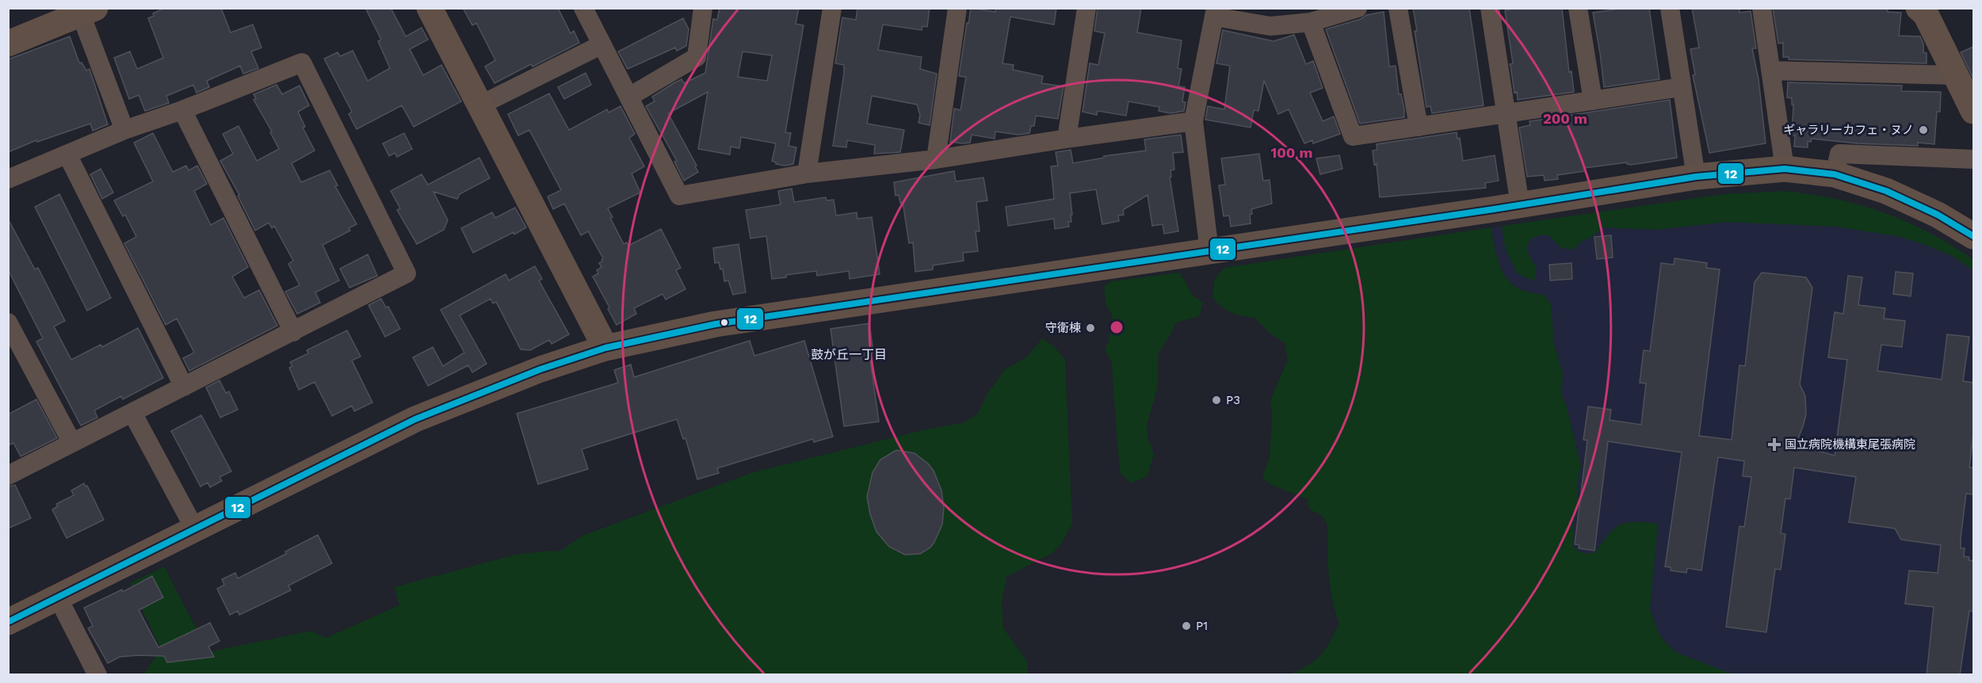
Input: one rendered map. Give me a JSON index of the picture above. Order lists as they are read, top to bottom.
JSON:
{
  "districts": ["鼓が丘一丁目"],
  "places": {
    "other": [
      "ギャラリーカフェ・ヌノ",
      "守衛棟",
      "P3",
      "P1"
    ],
    "health": ["国立病院機構東尾張病院"]
  },
  "lines": ["transit line 12"],
  "rings": ["200 m", "100 m"]
}
